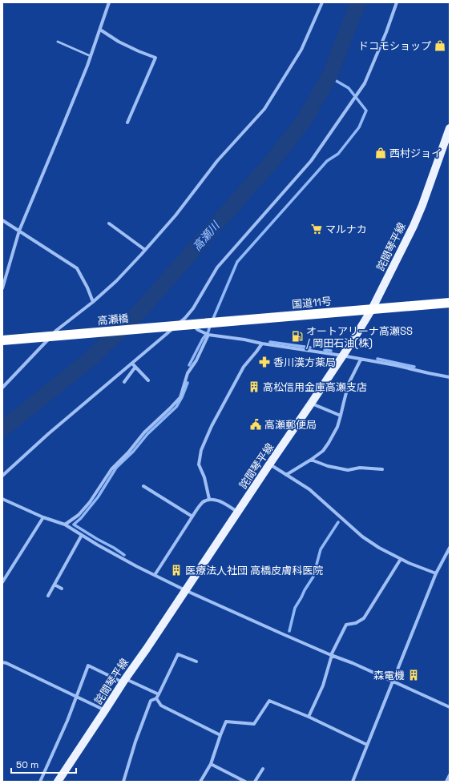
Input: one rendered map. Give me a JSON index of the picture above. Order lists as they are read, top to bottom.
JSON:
{
  "streets": {
    "highway": ["国道11号", "高瀬橋"],
    "main road": ["詫間琴平線"]
  },
  "crossings": [
    ["詫間琴平線", "国道11号"],
    ["国道11号", "高瀬橋"]
  ],
  "water": ["高瀬川"],
  "places": {
    "shop": ["ドコモショップ", "西村ジョイ"],
    "supermarket": ["マルナカ"],
    "fuel station": ["オートアリーナ高瀬SS / 岡田石油(株)"],
    "pharmacy": ["香川漢方薬局"],
    "building": ["高松信用金庫高瀬支店", "医療法人社団 高橋皮膚科医院", "森電機"],
    "public building": ["高瀬郵便局"]
  },
  "scale_bar": "50 m"
}
